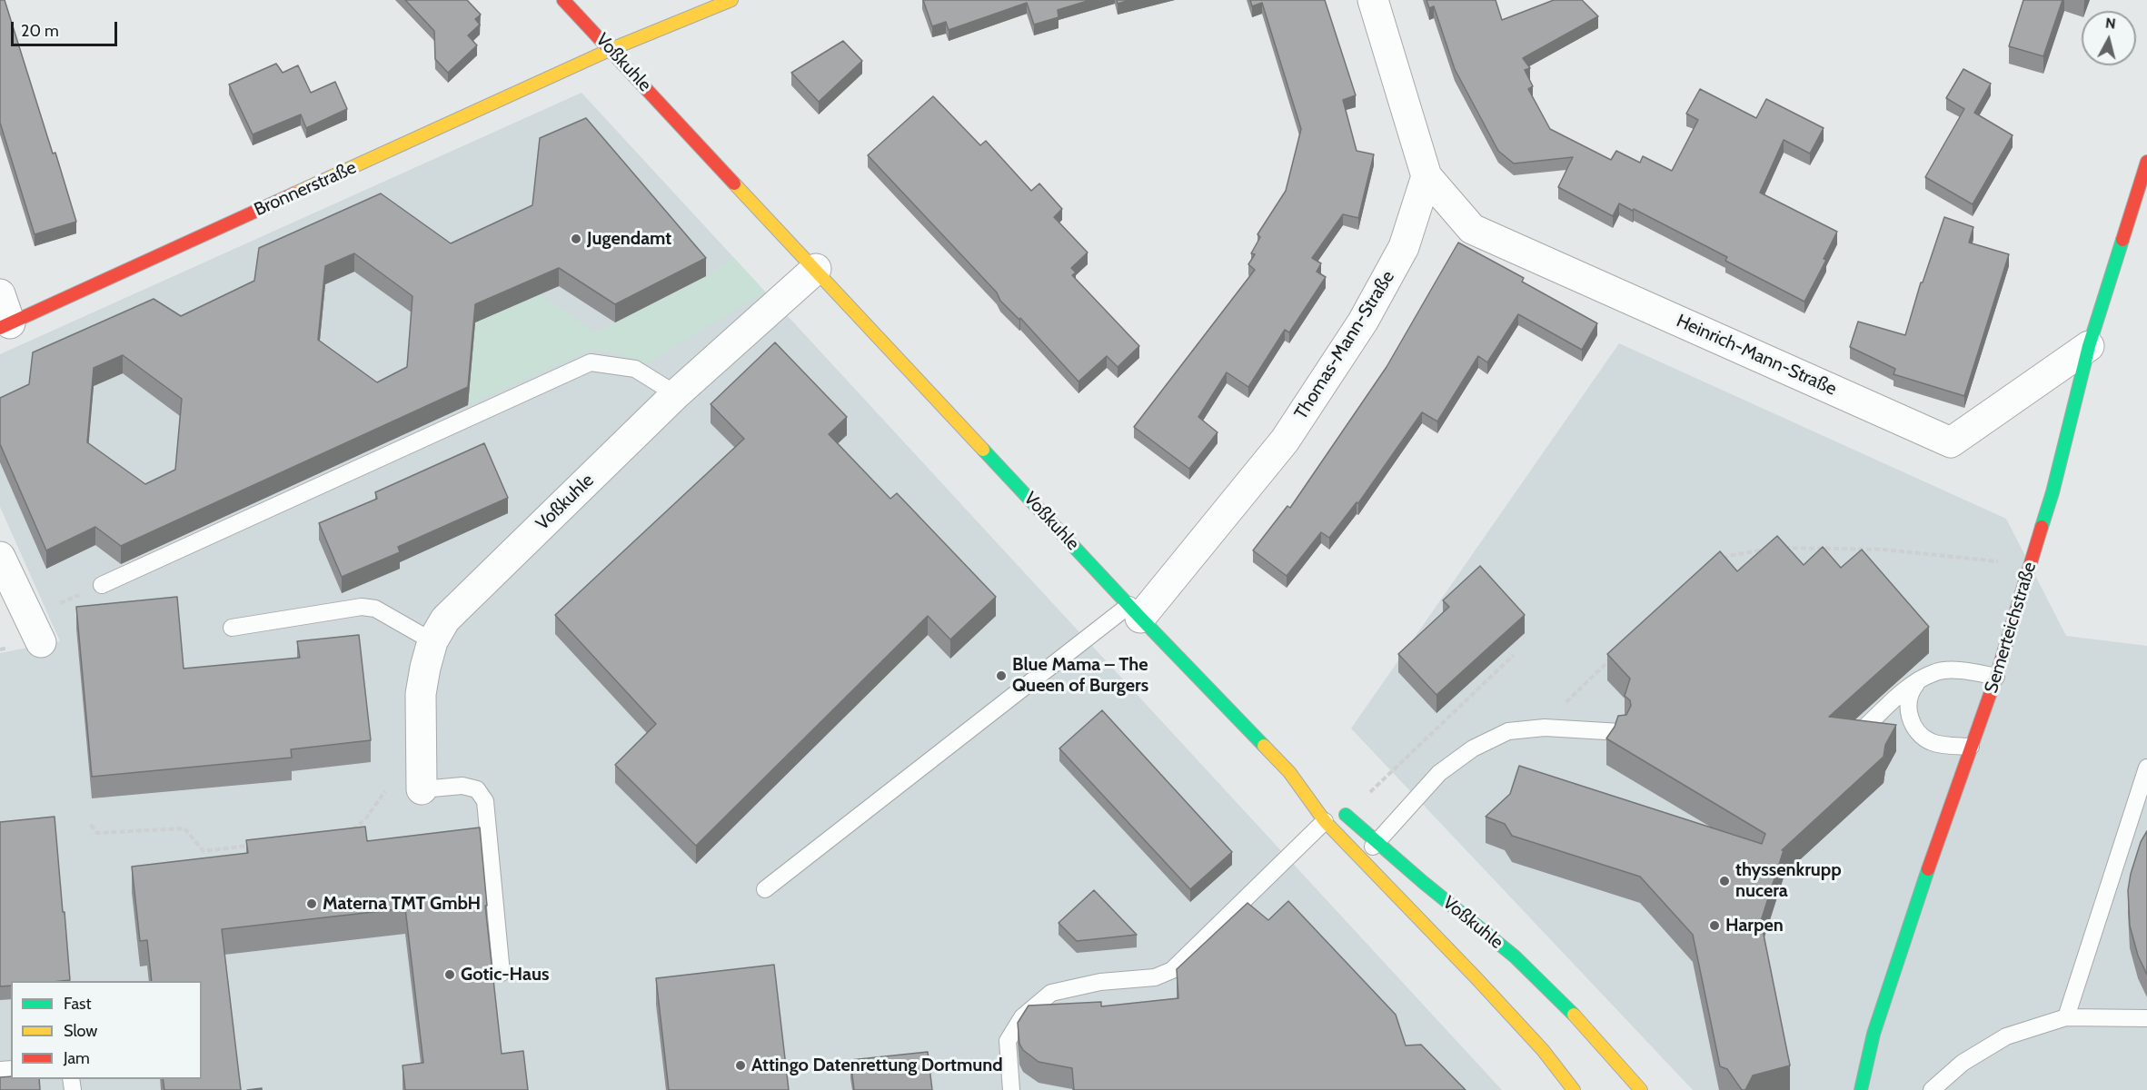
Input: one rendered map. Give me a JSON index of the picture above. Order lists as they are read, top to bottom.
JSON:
{
  "streets": {
    "street": [
      "Voßkuhle",
      "Bronnerstraße",
      "Thomas-Mann-Straße",
      "Heinrich-Mann-Straße",
      "Semerteichstraße"
    ]
  },
  "crossings": [
    ["Voßkuhle", "Bronnerstraße"],
    ["Voßkuhle", "Thomas-Mann-Straße"],
    ["Thomas-Mann-Straße", "Heinrich-Mann-Straße"],
    ["Heinrich-Mann-Straße", "Semerteichstraße"]
  ],
  "places": [
    "Jugendamt",
    "Blue Mama – The Queen of Burgers",
    "thyssenkrupp nucera",
    "Materna TMT GmbH",
    "Harpen",
    "Gotic-Haus",
    "Attingo Datenrettung Dortmund"
  ],
  "legend": ["Fast", "Slow", "Jam"],
  "scale_bar": "20 m",
  "north": "top"
}
